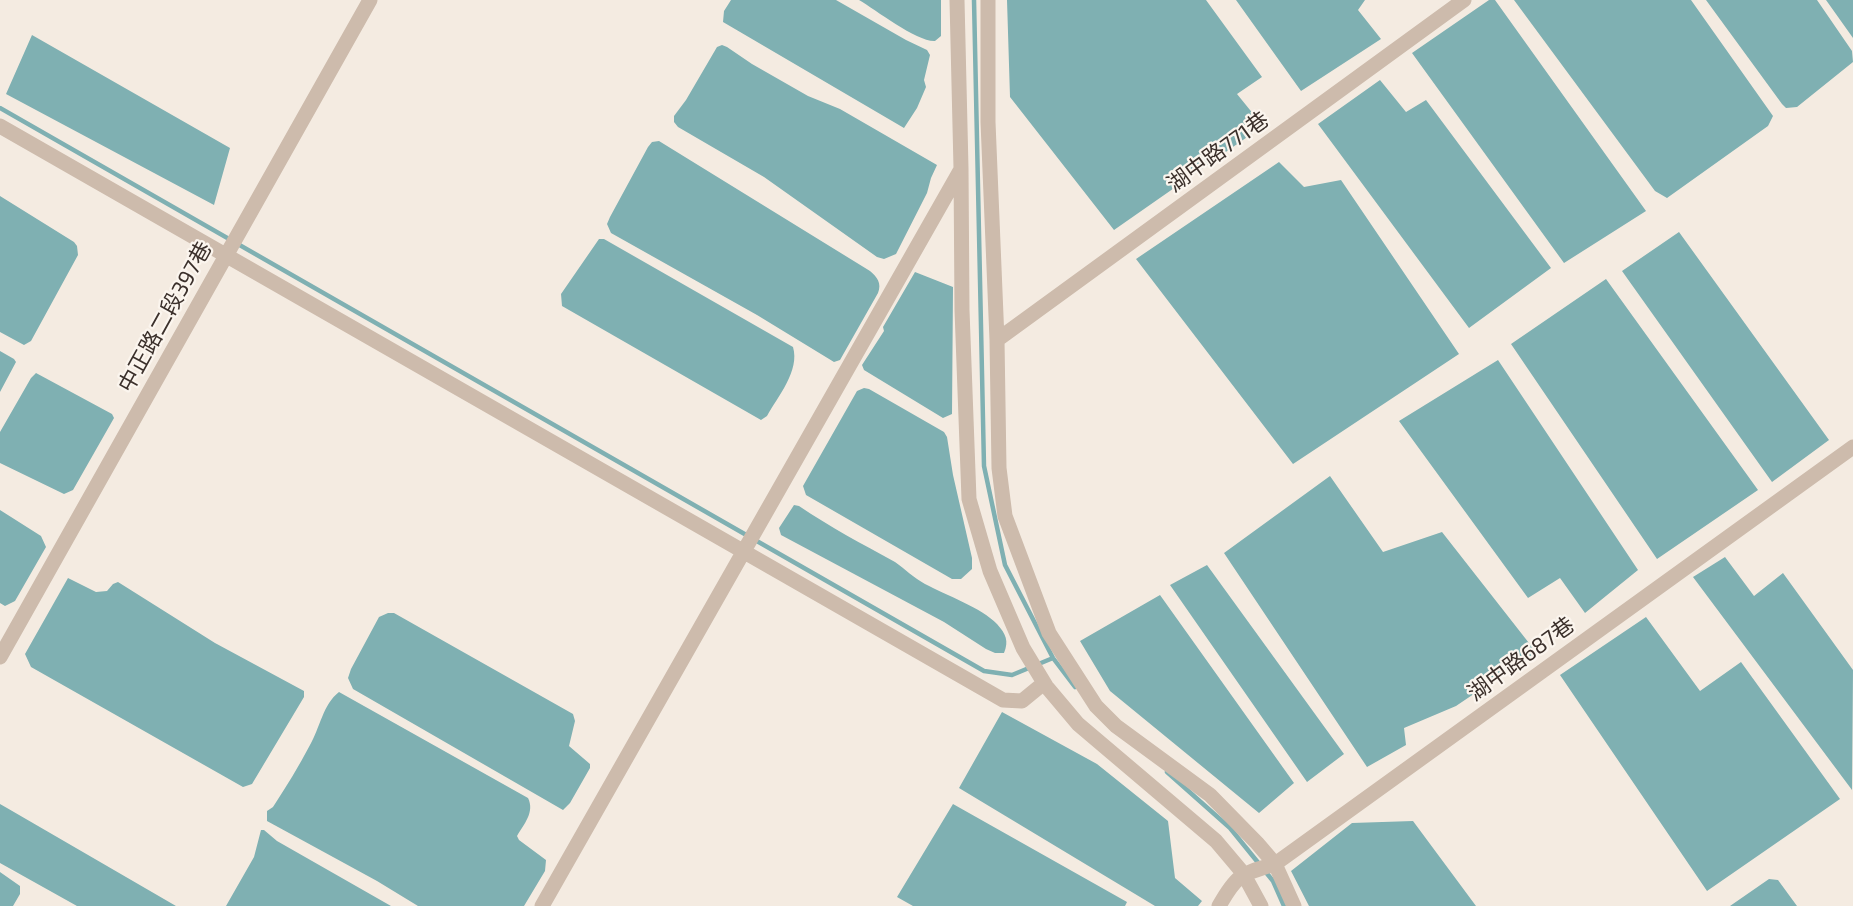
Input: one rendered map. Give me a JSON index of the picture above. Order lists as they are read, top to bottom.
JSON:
{
  "streets": {
    "street": ["湖中路771巷", "中正路二段397巷", "湖中路687巷"]
  }
}
